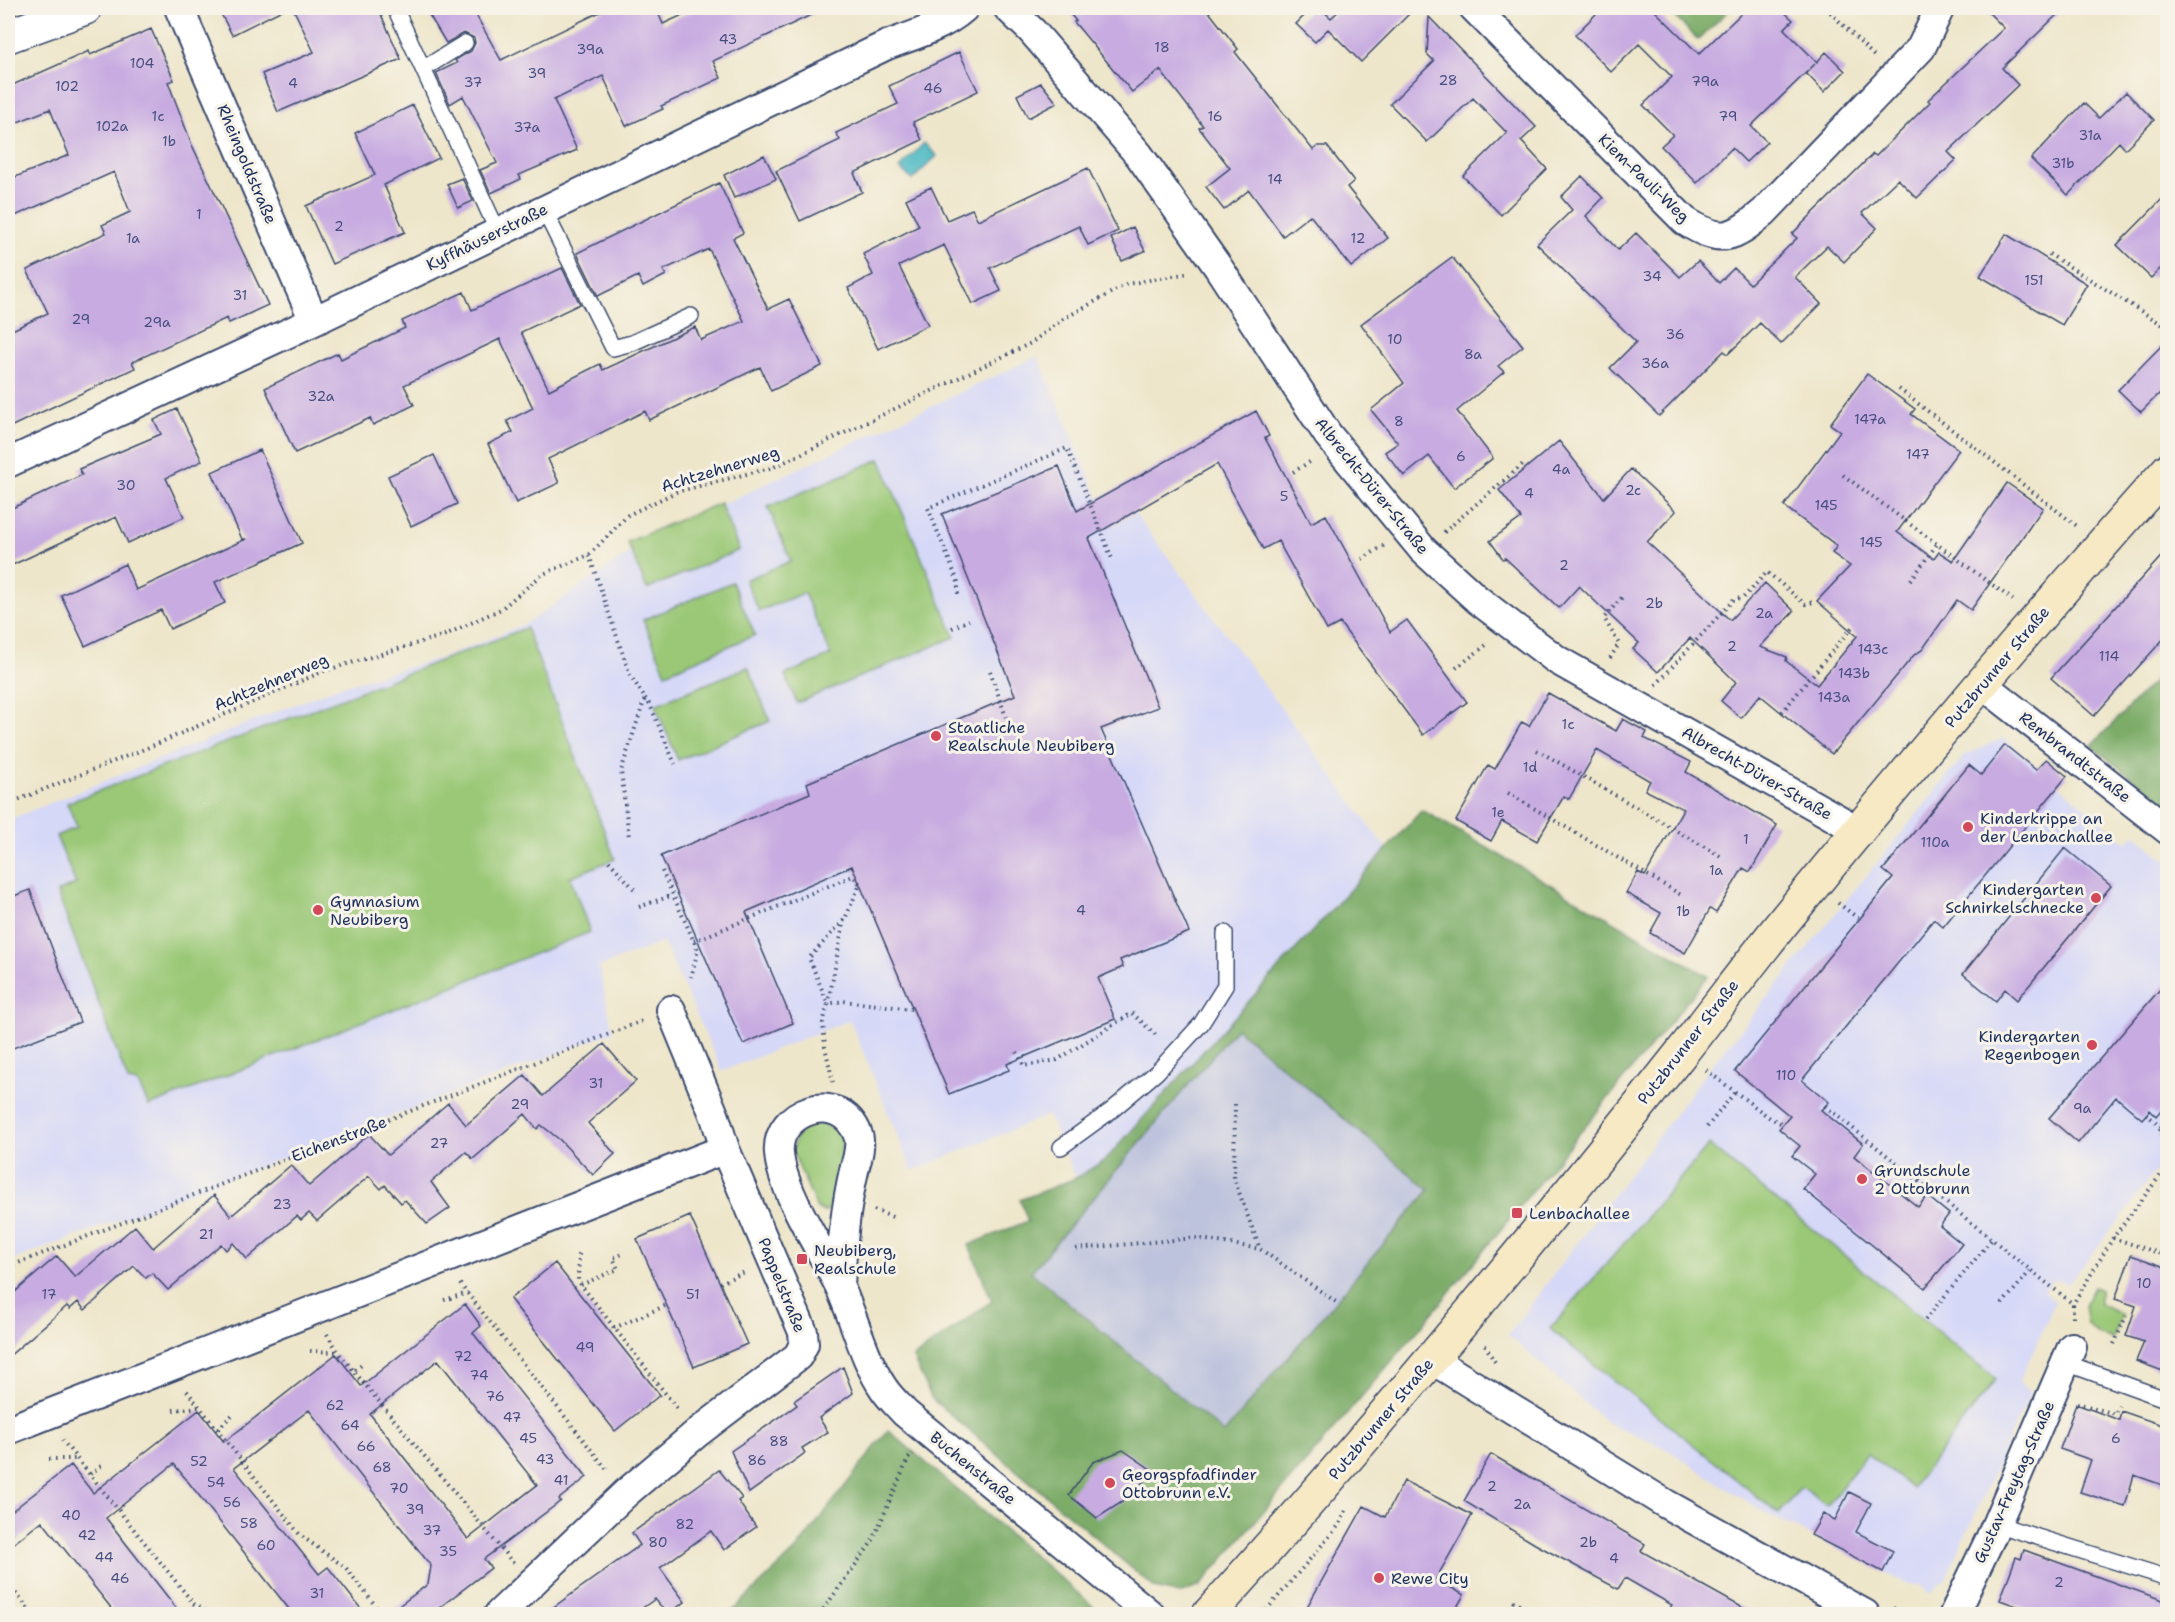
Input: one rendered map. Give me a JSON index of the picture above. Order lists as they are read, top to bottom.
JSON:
{
  "streets": {
    "main road": ["Putzbrunner Straße"],
    "street": [
      "Rheingoldstraße",
      "Kiem-Pauli-Weg",
      "Kyffhäuserstraße",
      "Albrecht-Dürer-Straße",
      "Rembrandtstraße",
      "Pappelstraße",
      "Buchenstraße",
      "Gustav-Freytag-Straße"
    ],
    "path": ["Achtzehnerweg", "Eichenstraße"]
  },
  "crossings": [
    ["Rheingoldstraße", "Kyffhäuserstraße"],
    ["Achtzehnerweg", "Albrecht-Dürer-Straße"],
    ["Albrecht-Dürer-Straße", "Putzbrunner Straße"],
    ["Putzbrunner Straße", "Rembrandtstraße"],
    ["Eichenstraße", "Pappelstraße"]
  ],
  "places": {
    "other": [
      "Staatliche Realschule Neubiberg",
      "Kinderkrippe an der Lenbachallee",
      "Kindergarten Schnirkelschnecke",
      "Gymnasium Neubiberg",
      "Kindergarten Regenbogen",
      "Grundschule 2 Ottobrunn",
      "Georgspfadfinder Ottobrunn e.V.",
      "Rewe City"
    ],
    "transit": ["Lenbachallee", "Neubiberg, Realschule"]
  },
  "house_numbers": [
    "43",
    "18",
    "39a",
    "104",
    "39",
    "28",
    "79a",
    "37",
    "4",
    "102",
    "46",
    "1c",
    "16",
    "79",
    "102a",
    "37a",
    "31a",
    "1b",
    "31b",
    "14",
    "1",
    "2",
    "1a",
    "12",
    "34",
    "151",
    "31",
    "29",
    "29a",
    "36",
    "10",
    "8a",
    "36a",
    "32a",
    "147a",
    "8",
    "147",
    "6",
    "4a",
    "30",
    "2c",
    "4",
    "5",
    "145",
    "145",
    "2",
    "2b",
    "2a",
    "2",
    "143c",
    "114",
    "143b",
    "143a",
    "1c",
    "1d",
    "1e",
    "1",
    "110a",
    "1a",
    "4",
    "1b",
    "110",
    "31",
    "29",
    "9a",
    "27",
    "23",
    "21",
    "10",
    "17",
    "51",
    "49",
    "72",
    "74",
    "76",
    "62",
    "47",
    "64",
    "45",
    "6",
    "88",
    "66",
    "43",
    "86",
    "52",
    "68",
    "41",
    "54",
    "2",
    "70",
    "56",
    "2a",
    "39",
    "40",
    "58",
    "82",
    "37",
    "42",
    "80",
    "2b",
    "60",
    "35",
    "44",
    "4",
    "46",
    "2",
    "31"
  ]
}
